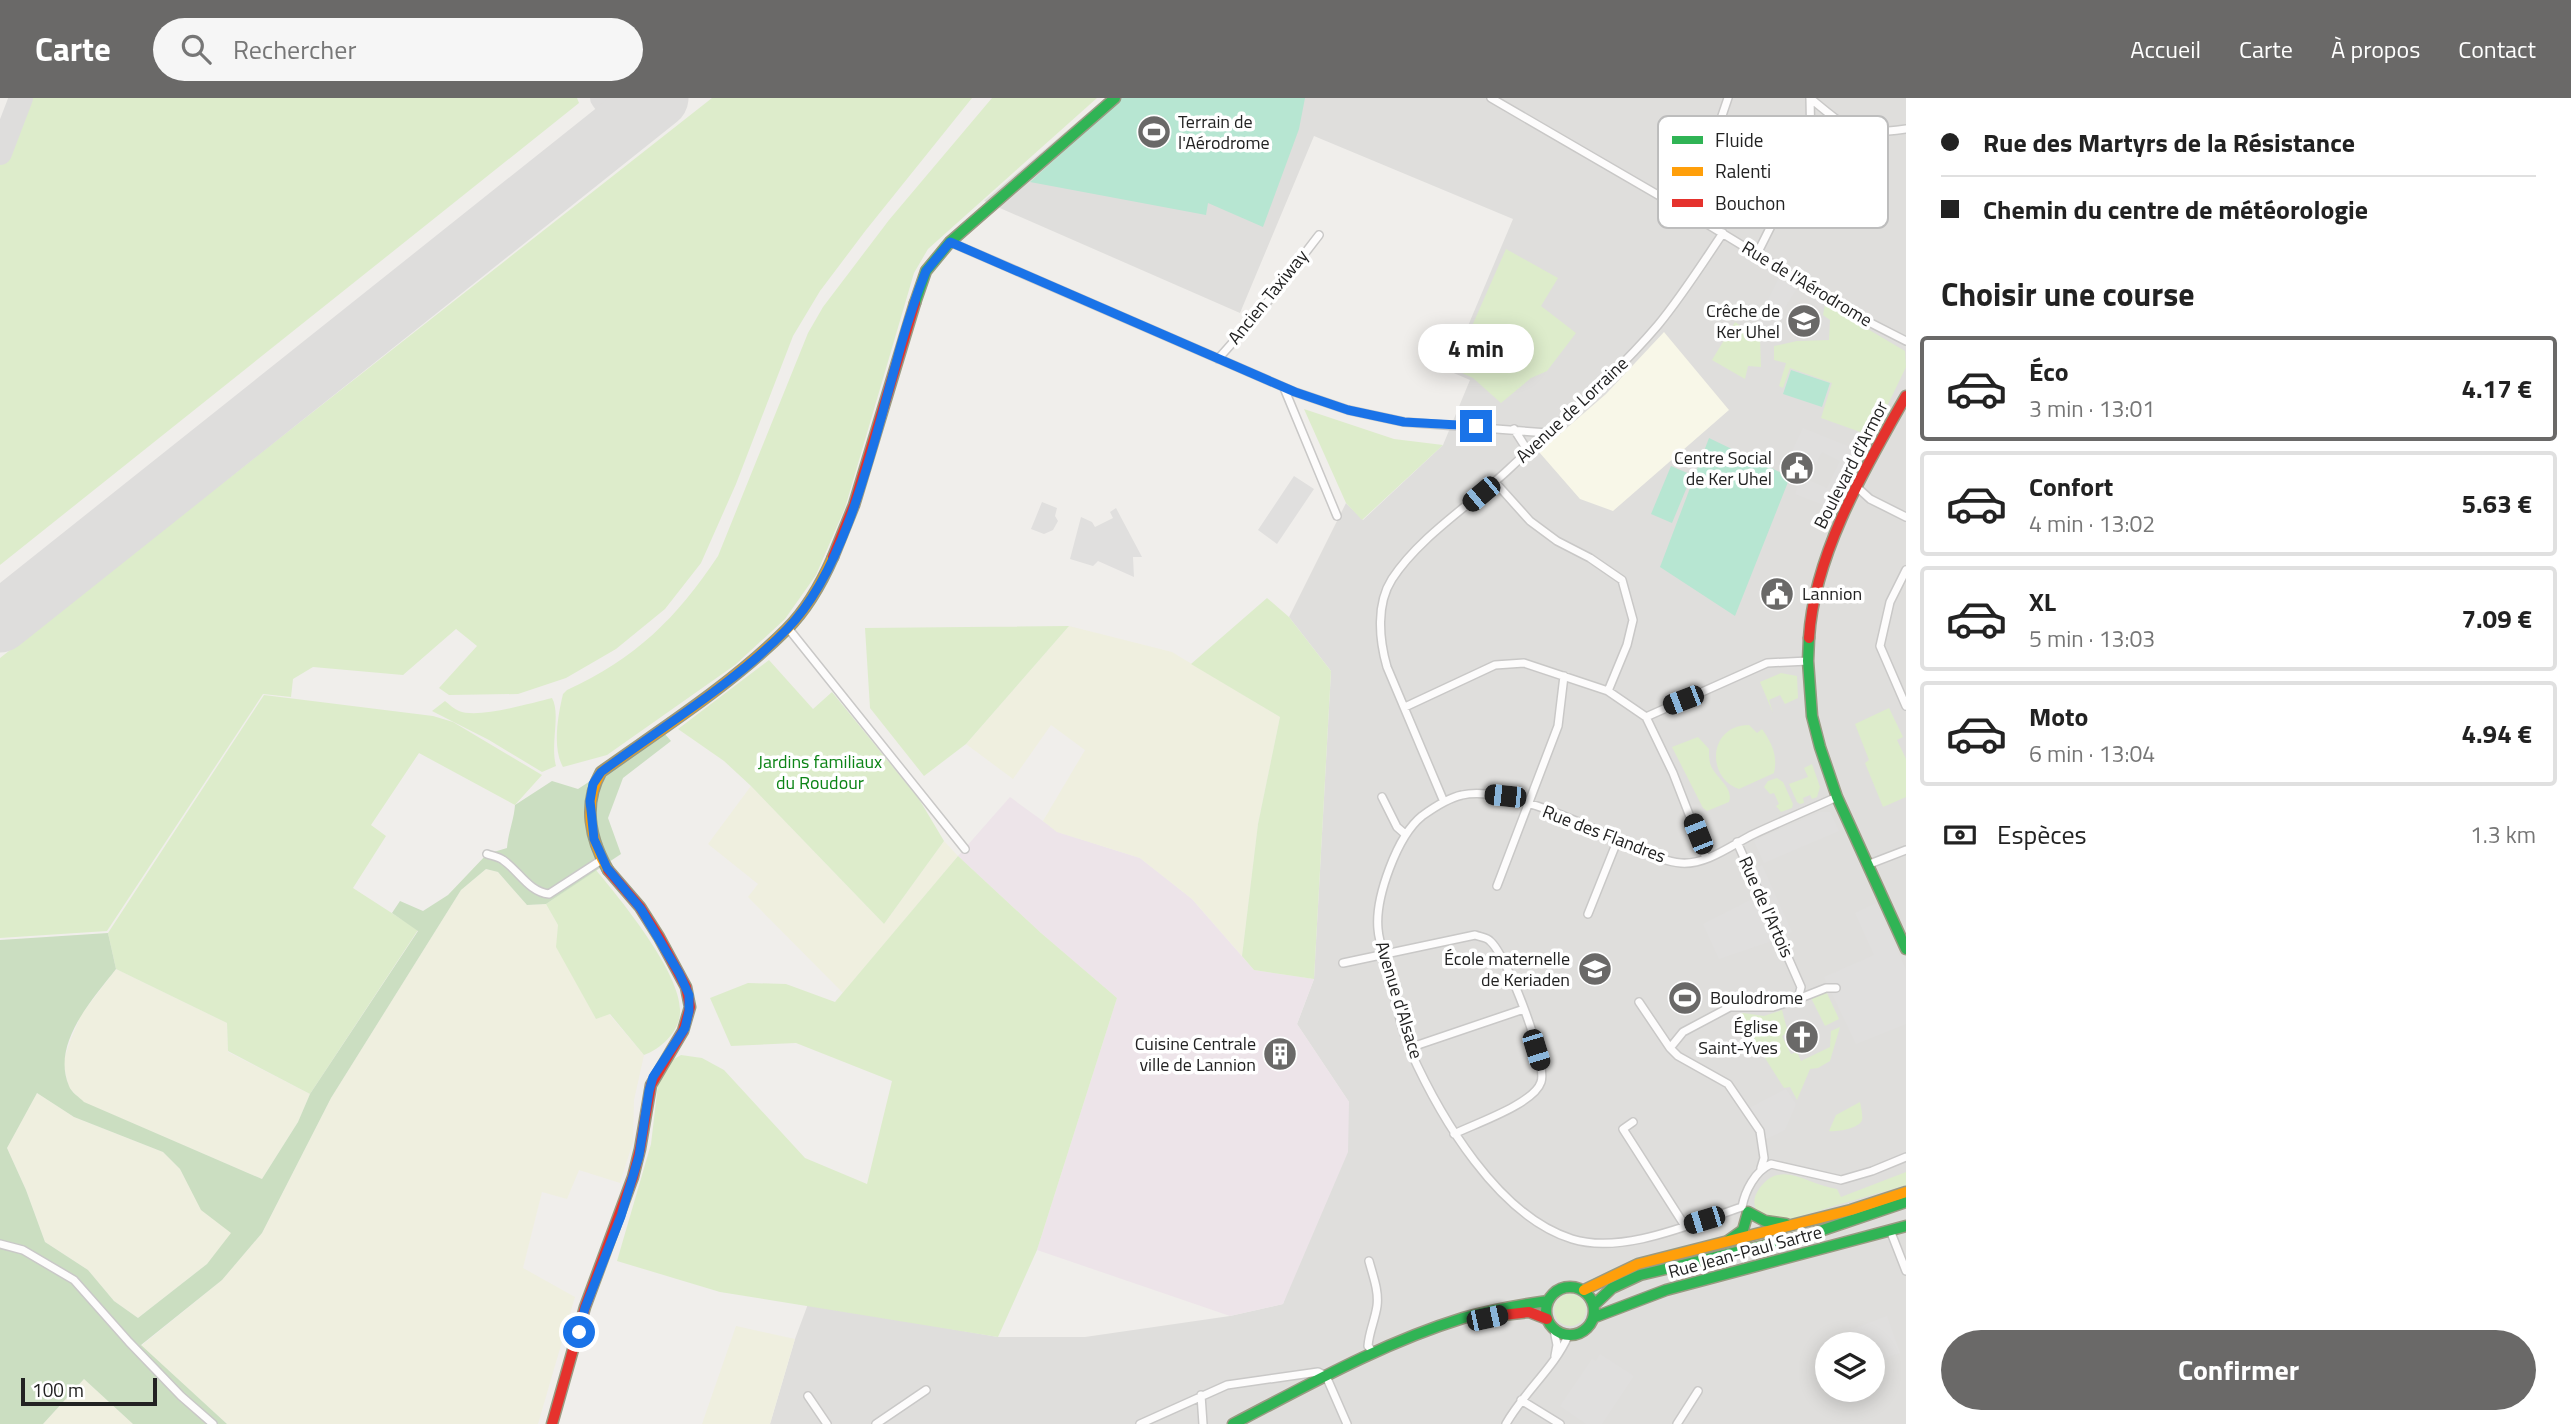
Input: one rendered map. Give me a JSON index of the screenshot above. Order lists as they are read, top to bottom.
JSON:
{
  "streets": {
    "main road": ["Boulevard d'Armor", "Rue Jean-Paul Sartre"],
    "street": [
      "Rue de l'Aérodrome",
      "Ancien Taxiway",
      "Avenue de Lorraine",
      "Rue des Flandres",
      "Rue de l'Artois",
      "Avenue d'Alsace"
    ]
  },
  "crossings": [
    ["Rue de l'Aérodrome", "Avenue de Lorraine"],
    ["Avenue de Lorraine", "Rue des Flandres"],
    ["Avenue de Lorraine", "Avenue d'Alsace"],
    ["Boulevard d'Armor", "Rue des Flandres"],
    ["Rue des Flandres", "Rue de l'Artois"],
    ["Rue des Flandres", "Avenue d'Alsace"]
  ],
  "parks": ["Jardins familiaux du Roudour"],
  "places": {
    "sports": ["Terrain de l'Aérodrome", "Boulodrome"],
    "school or university": ["Crêche de Ker Uhel", "École maternelle de Keriaden"],
    "public building": ["Centre Social de Ker Uhel", "Lannion"],
    "church": ["Église Saint-Yves"],
    "building": ["Cuisine Centrale ville de Lannion"]
  },
  "legend": ["Fluide", "Ralenti", "Bouchon"],
  "scale_bar": "100 m",
  "page": {
    "header": "Carte",
    "search": "Rechercher",
    "nav": [
      "Accueil",
      "Carte",
      "À propos",
      "Contact"
    ],
    "banner": ["Rue des Martyrs de la Résistance", "Chemin du centre de météorologie"],
    "heading": "Choisir une course",
    "bubble": "4 min",
    "list": [
      {
        "name": "Éco",
        "note": "3 min · 13:01",
        "value": "4.17 €"
      },
      {
        "name": "Confort",
        "note": "4 min · 13:02",
        "value": "5.63 €"
      },
      {
        "name": "XL",
        "note": "5 min · 13:03",
        "value": "7.09 €"
      },
      {
        "name": "Moto",
        "note": "6 min · 13:04",
        "value": "4.94 €"
      }
    ],
    "pay": ["Espèces", "1.3 km"],
    "buttons": "Confirmer",
    "scale": "100 m"
  }
}
